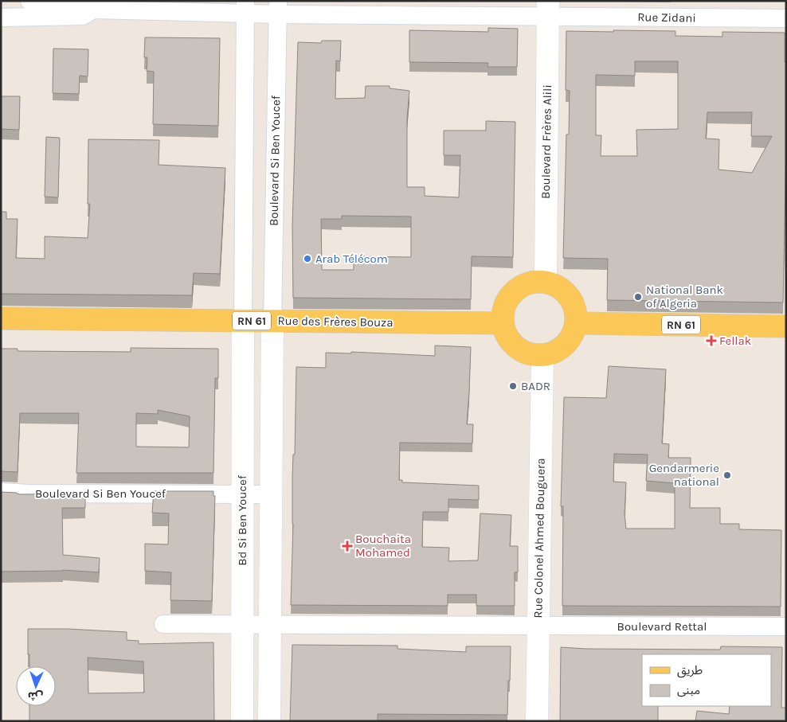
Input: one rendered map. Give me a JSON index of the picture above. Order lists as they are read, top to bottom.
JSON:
{
  "streets": {
    "main road": ["RN 61", "Rue des Frères Bouza"],
    "street": [
      "Rue Zidani",
      "Boulevard Frères Alili",
      "Boulevard Si Ben Youcef",
      "Bd Si Ben Youcef",
      "Rue Colonel Ahmed Bouguera",
      "Boulevard Rettal"
    ]
  },
  "crossings": [
    ["Rue Zidani", "Boulevard Frères Alili"],
    ["Rue Zidani", "Boulevard Si Ben Youcef"],
    ["Boulevard Frères Alili", "RN 61"],
    ["Boulevard Frères Alili", "Rue des Frères Bouza"],
    ["Boulevard Frères Alili", "Rue Colonel Ahmed Bouguera"],
    ["Boulevard Si Ben Youcef", "Rue des Frères Bouza"],
    ["Boulevard Si Ben Youcef", "Bd Si Ben Youcef"],
    ["RN 61", "Rue des Frères Bouza"],
    ["RN 61", "Rue Colonel Ahmed Bouguera"],
    ["Rue des Frères Bouza", "Bd Si Ben Youcef"],
    ["Rue des Frères Bouza", "Rue Colonel Ahmed Bouguera"],
    ["Bd Si Ben Youcef", "Boulevard Rettal"],
    ["Rue Colonel Ahmed Bouguera", "Boulevard Rettal"]
  ],
  "places": {
    "other": [
      "Arab Télécom",
      "National Bank of Algeria",
      "BADR",
      "Gendarmerie national"
    ],
    "health": ["Fellak", "Bouchaita Mohamed"]
  },
  "legend": ["طريق", "مبنى"],
  "north": "bottom"
}
